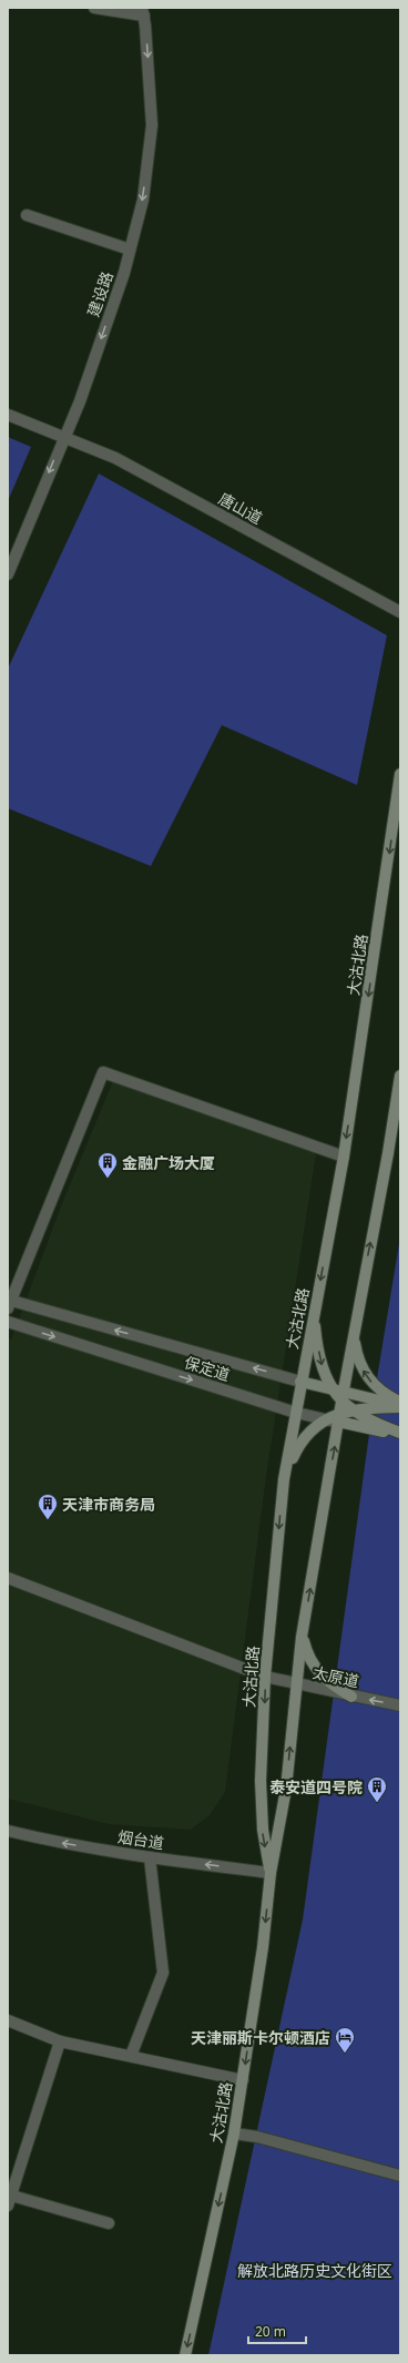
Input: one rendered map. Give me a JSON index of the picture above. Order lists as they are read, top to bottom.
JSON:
{
  "streets": {
    "main road": ["大沽北路", "保定道"],
    "street": [
      "建设路",
      "唐山道",
      "太原道",
      "烟台道"
    ]
  },
  "crossings": [
    ["建设路", "唐山道"],
    ["大沽北路", "保定道"],
    ["大沽北路", "太原道"],
    ["大沽北路", "烟台道"]
  ],
  "one_way": ["建设路", "烟台道"],
  "parks": ["解放北路历史文化街区"],
  "places": {
    "building": ["金融广场大厦", "天津市商务局", "泰安道四号院"],
    "hotel": ["天津丽斯卡尔顿酒店"]
  },
  "scale_bar": "20 m"
}
